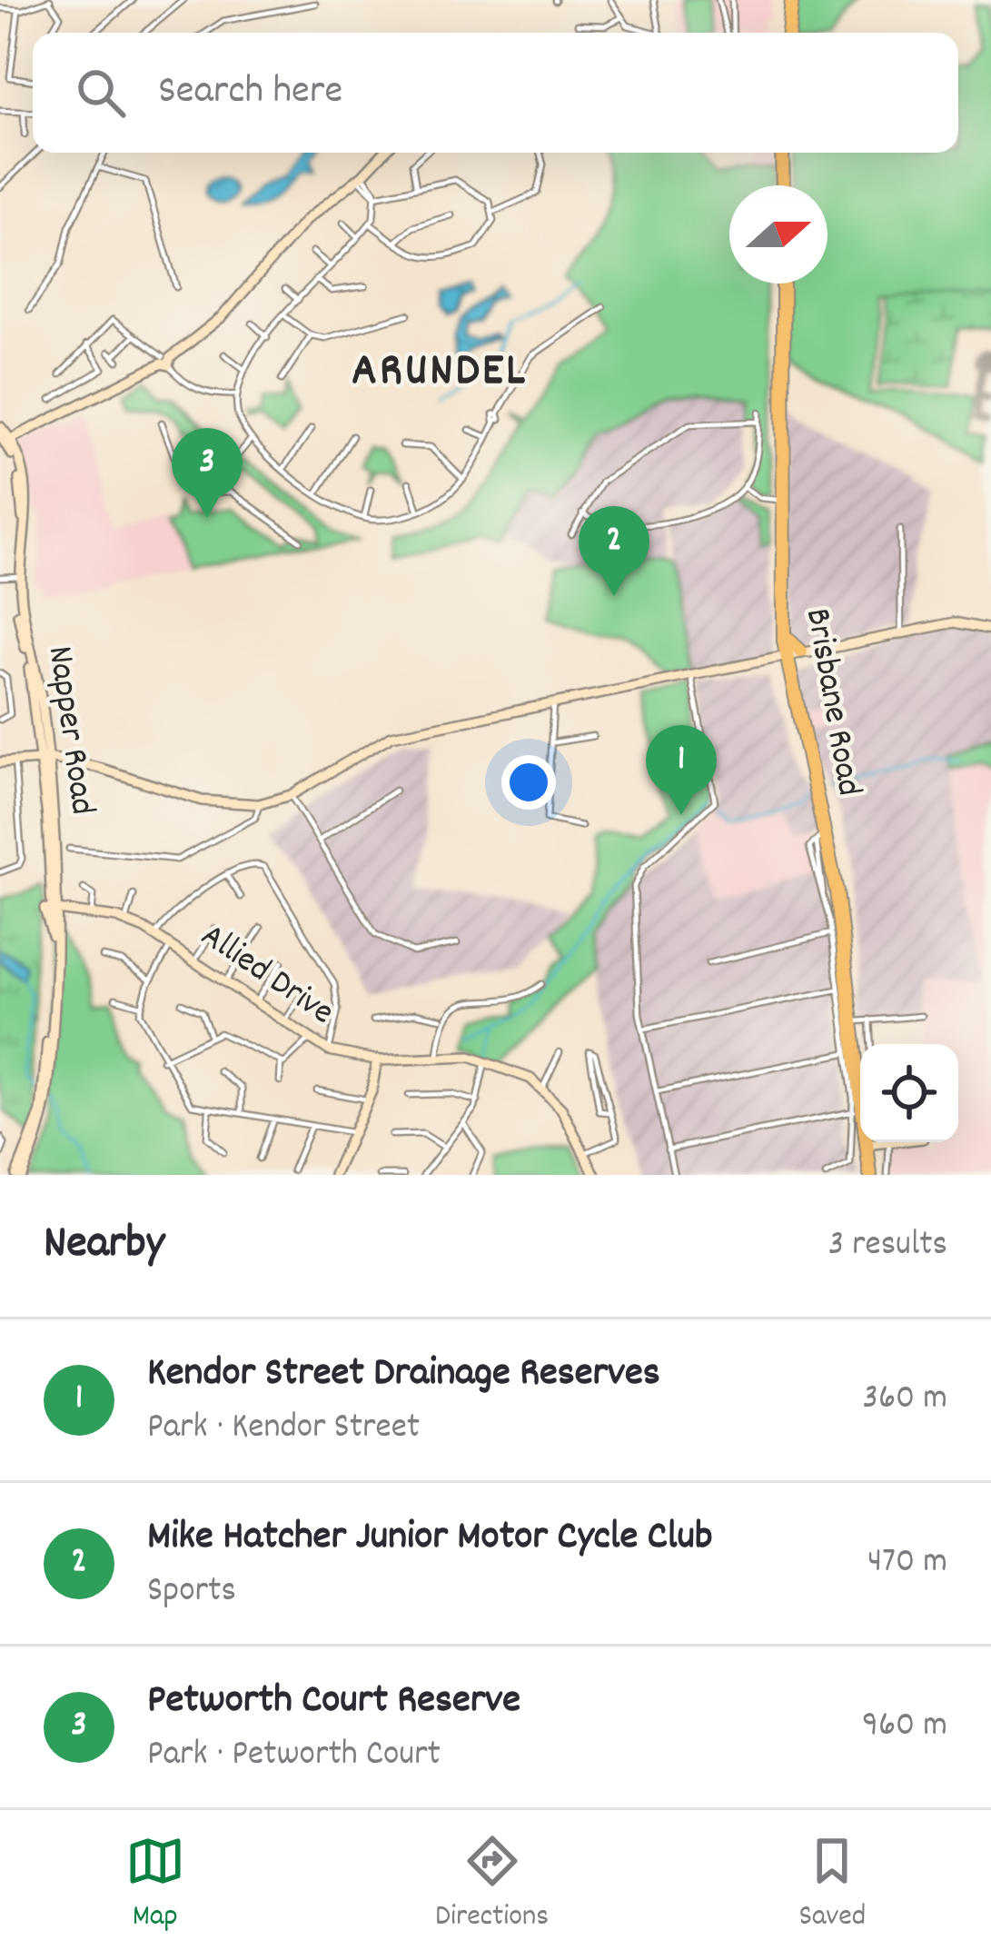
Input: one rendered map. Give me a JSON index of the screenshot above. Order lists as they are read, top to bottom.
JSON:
{
  "streets": {
    "highway": ["Brisbane Road"],
    "street": ["Napper Road", "Allied Drive"]
  },
  "crossings": [
    ["Napper Road", "Allied Drive"]
  ],
  "districts": ["ARUNDEL"],
  "north": "right",
  "page": {
    "search": "Search here",
    "pins": ["3", "2", "1"],
    "heading": ["Nearby", "3 results"],
    "list": [
      {
        "mark": "1",
        "name": "Kendor Street Drainage Reserves",
        "note": "Park · Kendor Street",
        "value": "360 m"
      },
      {
        "mark": "2",
        "name": "Mike Hatcher Junior Motor Cycle Club",
        "note": "Sports",
        "value": "470 m"
      },
      {
        "mark": "3",
        "name": "Petworth Court Reserve",
        "note": "Park · Petworth Court",
        "value": "960 m"
      }
    ],
    "nav": ["Map", "Directions", "Saved"]
  }
}
